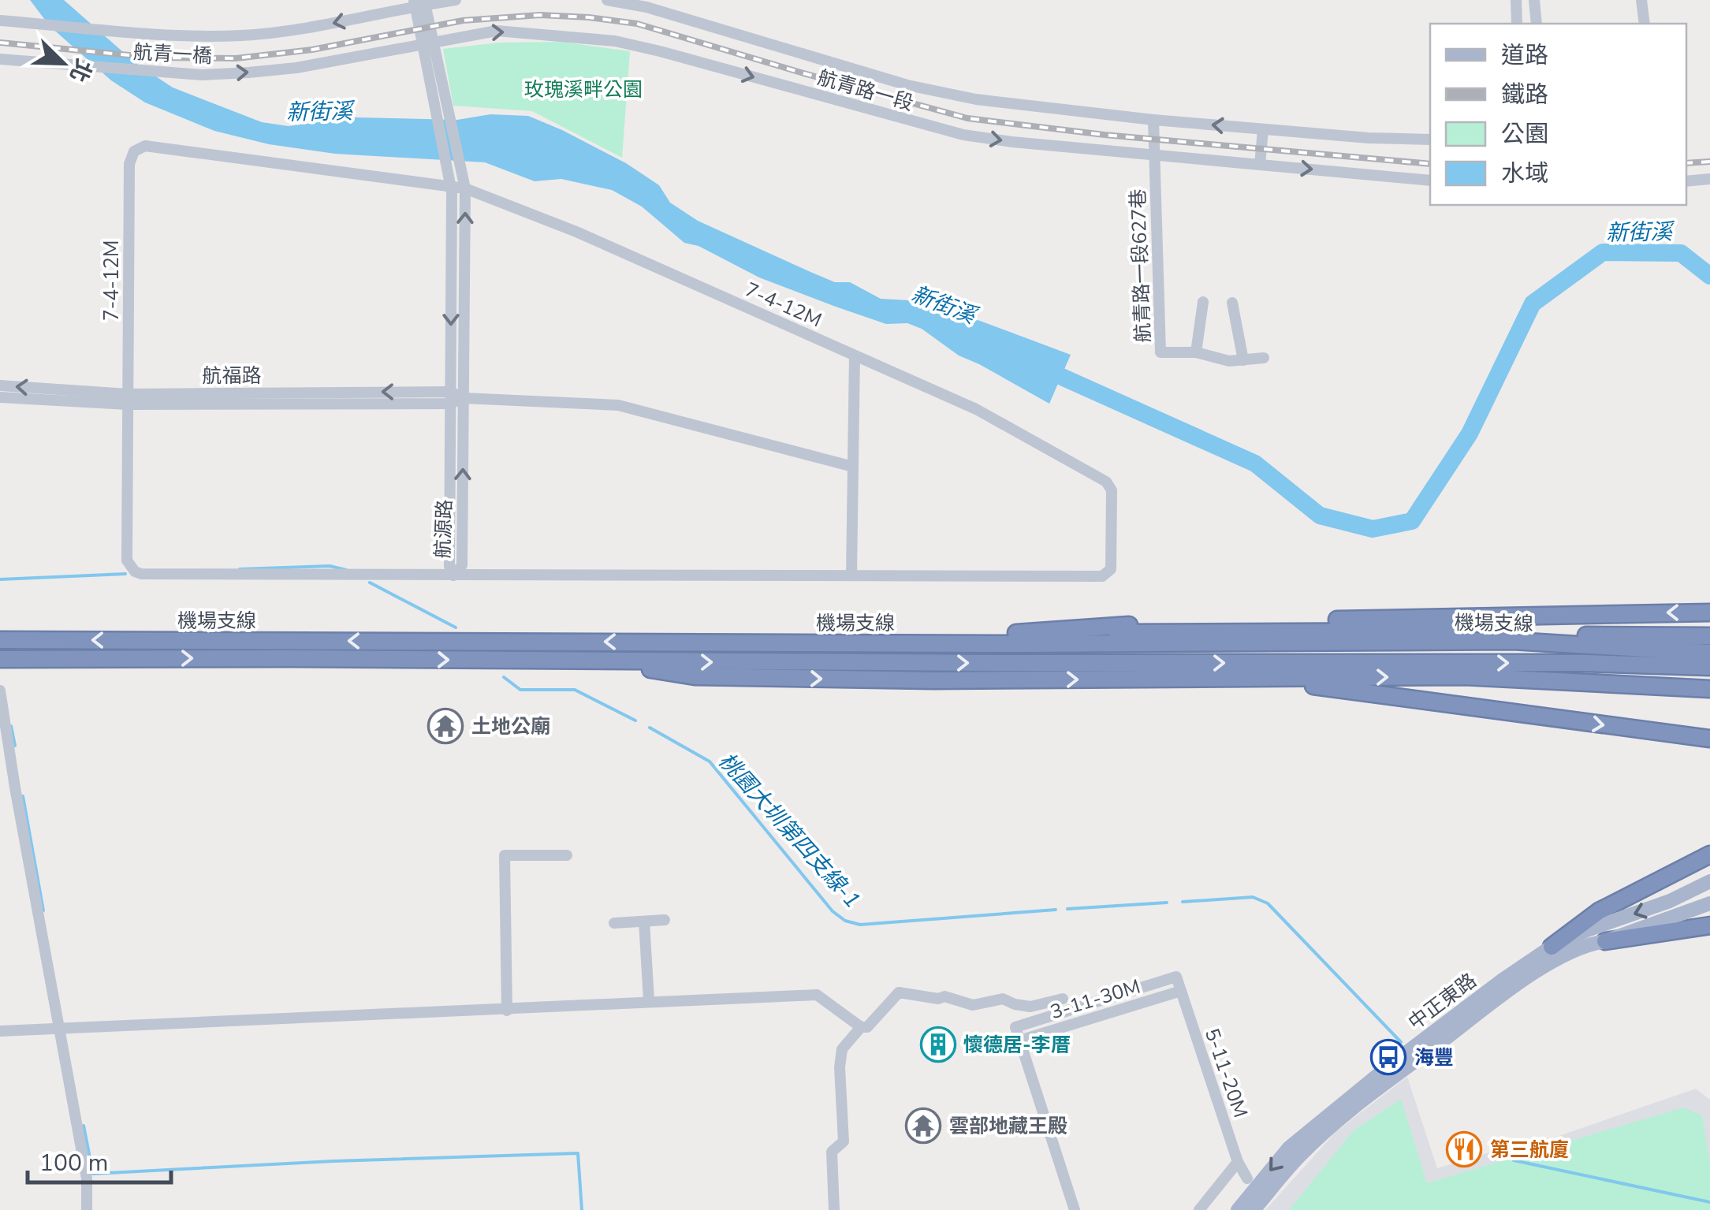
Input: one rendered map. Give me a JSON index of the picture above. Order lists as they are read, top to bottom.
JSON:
{
  "streets": {
    "highway": ["機場支線"],
    "main road": ["中正東路"],
    "street": [
      "航青一橋",
      "航青路一段",
      "航青路一段627巷",
      "7-4-12M",
      "航福路",
      "航源路",
      "3-11-30M",
      "5-11-20M"
    ]
  },
  "crossings": [
    ["航青一橋", "航青路一段"],
    ["航青路一段", "航青路一段627巷"],
    ["航青路一段", "航源路"],
    ["7-4-12M", "航福路"],
    ["7-4-12M", "航源路"],
    ["航福路", "航源路"],
    ["3-11-30M", "5-11-20M"]
  ],
  "water": ["新街溪", "桃園大圳第四支線-1"],
  "parks": ["玫瑰溪畔公園"],
  "places": {
    "temple": ["土地公廟", "雲部地藏王殿"],
    "building": ["懷德居-李厝"],
    "bus stop": ["海豐"],
    "restaurant": ["第三航廈"]
  },
  "legend": [
    "道路",
    "鐵路",
    "公園",
    "水域"
  ],
  "scale_bar": "100 m",
  "north": "bottom right"
}
